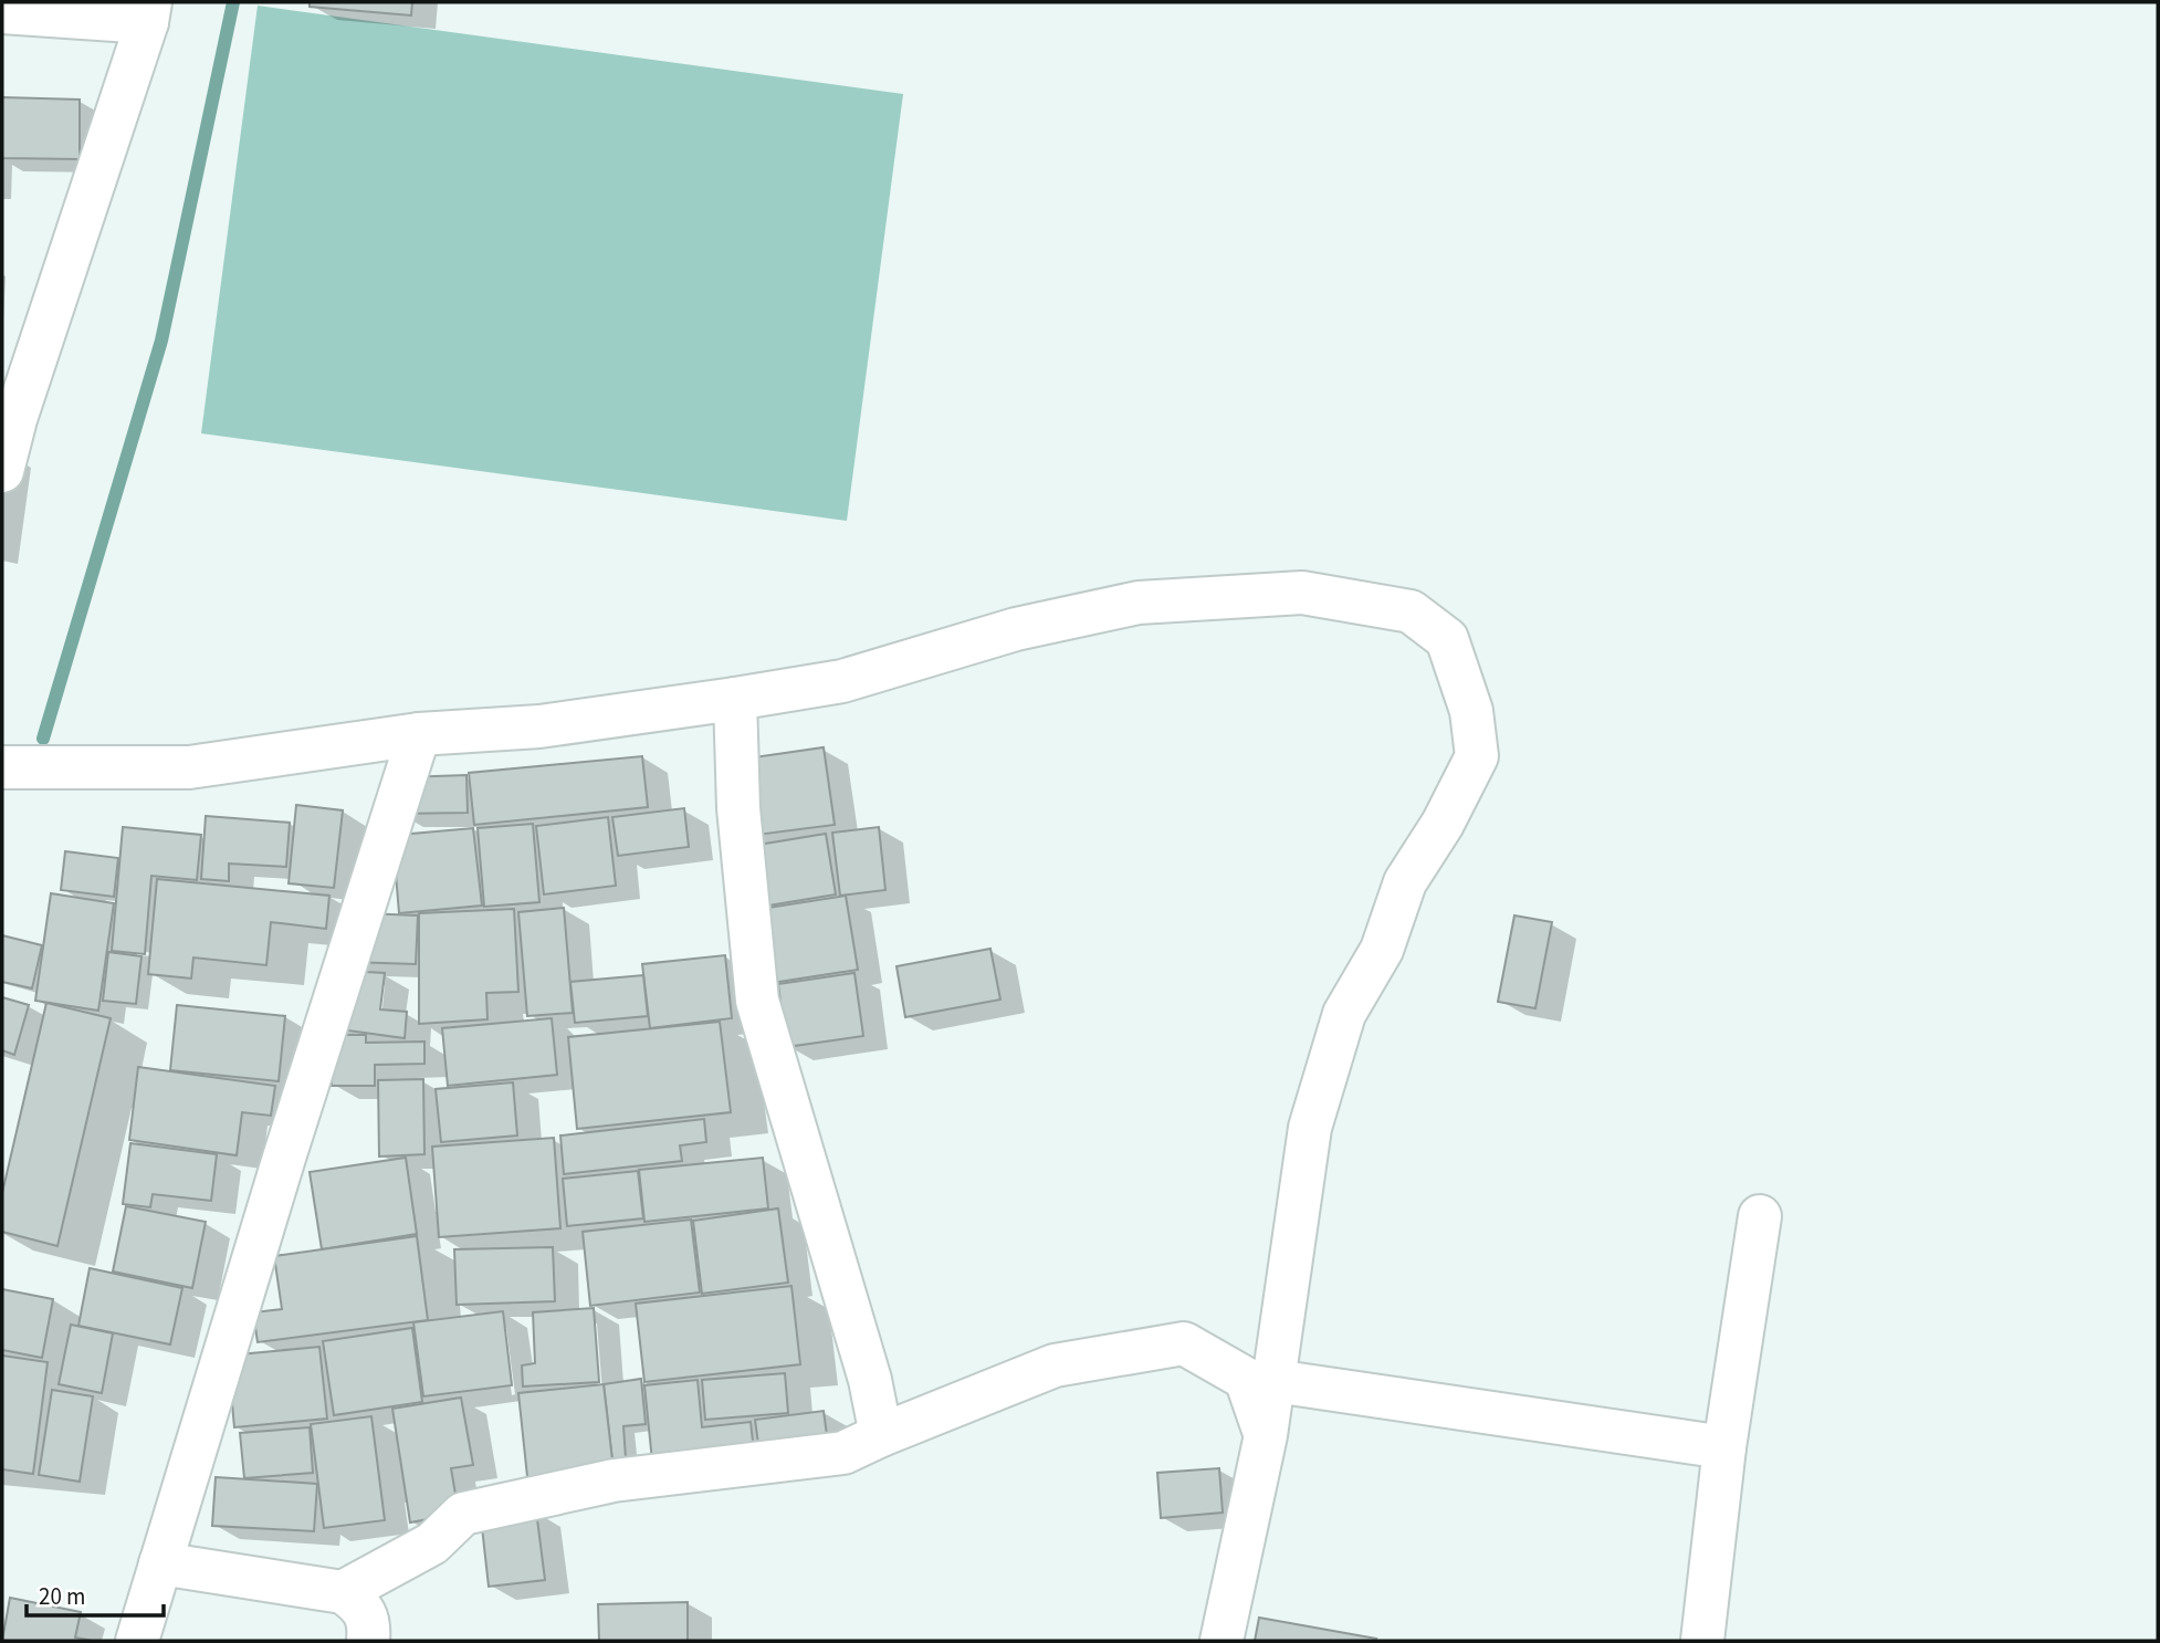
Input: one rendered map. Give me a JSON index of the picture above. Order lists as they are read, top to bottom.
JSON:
{
  "scale_bar": "20 m"
}
